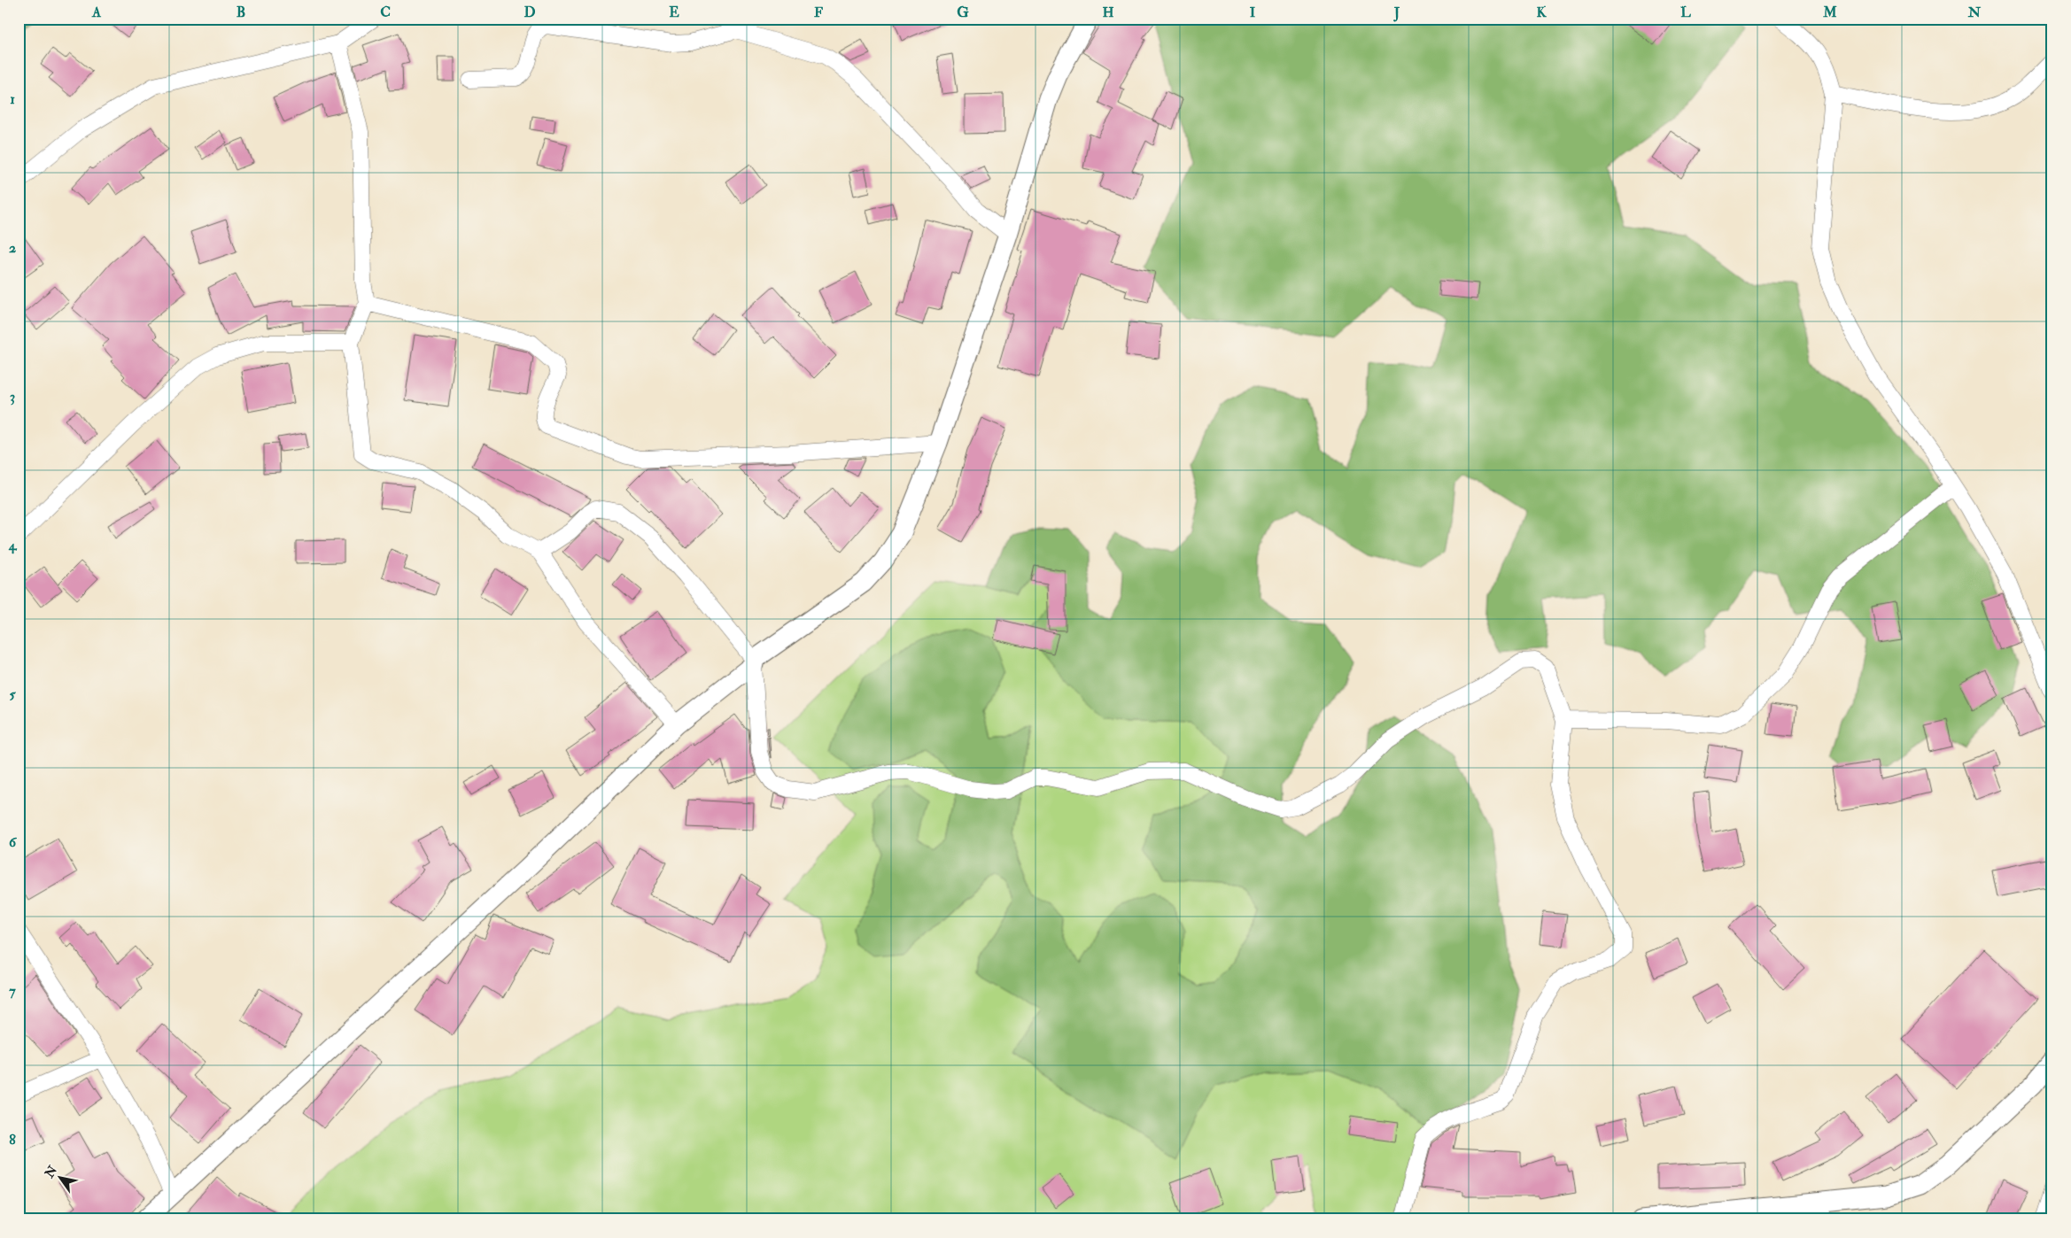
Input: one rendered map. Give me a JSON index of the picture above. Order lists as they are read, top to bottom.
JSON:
{
  "north": "top left",
  "grid": {
    "columns": [
      "A",
      "B",
      "C",
      "D",
      "E",
      "F",
      "G",
      "H",
      "I",
      "J",
      "K",
      "L",
      "M",
      "N"
    ],
    "rows": [
      "1",
      "2",
      "3",
      "4",
      "5",
      "6",
      "7",
      "8"
    ]
  }
}
